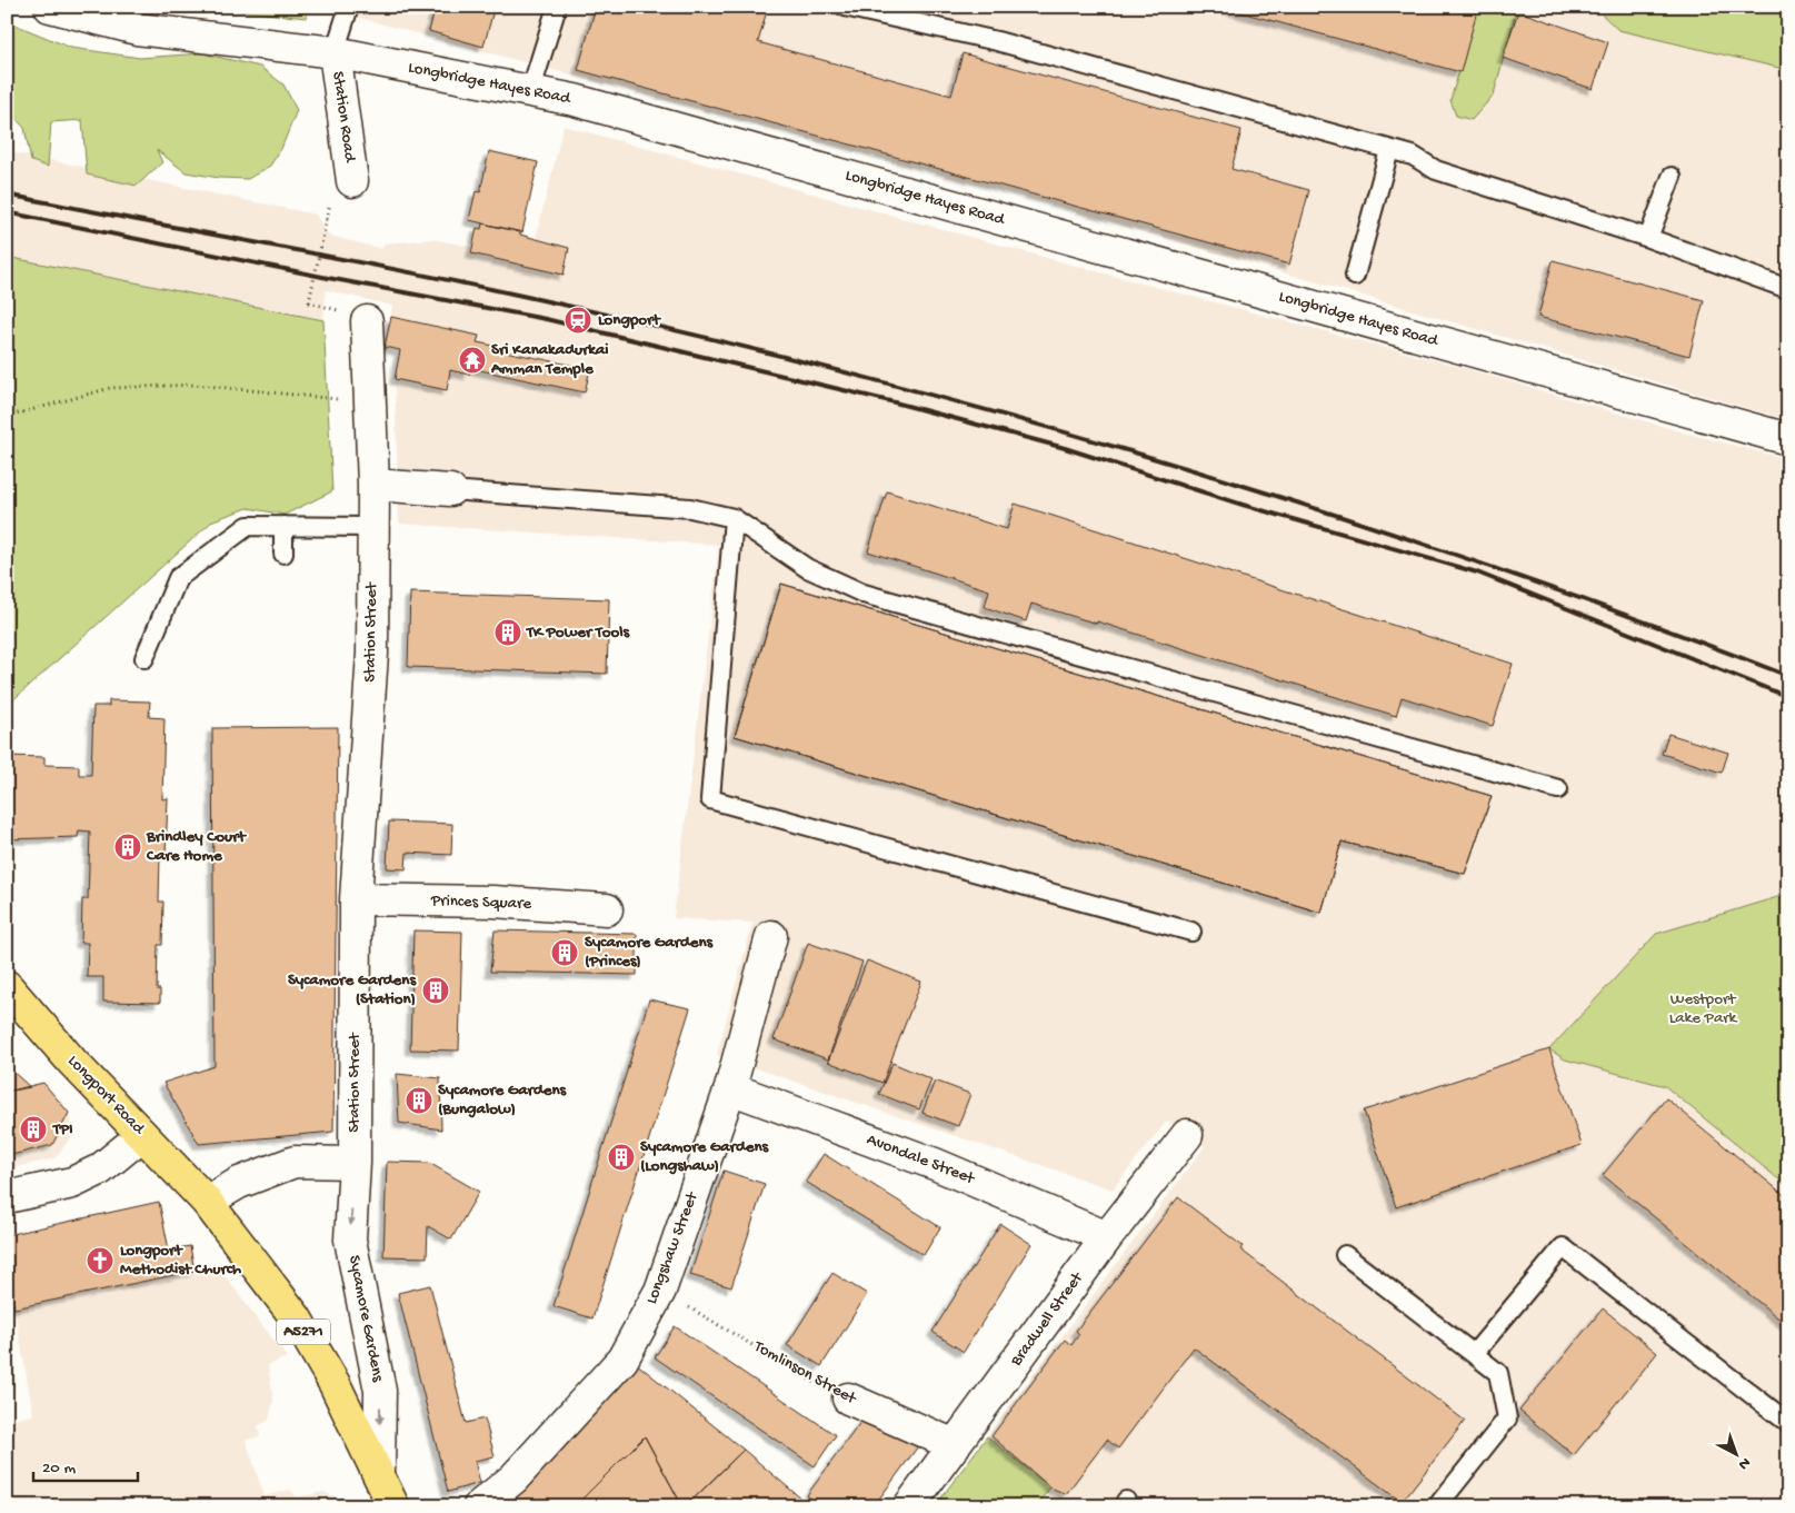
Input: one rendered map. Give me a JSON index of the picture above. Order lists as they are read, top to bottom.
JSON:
{
  "streets": {
    "main road": ["Longport Road", "A5271"],
    "street": [
      "Longbridge Hayes Road",
      "Station Road",
      "Station Street",
      "Princes Square",
      "Avondale Street",
      "Longshaw Street",
      "Sycamore Gardens",
      "Bradwell Street",
      "Tomlinson Street"
    ]
  },
  "crossings": [
    ["Longbridge Hayes Road", "Station Road"],
    ["Station Street", "Princes Square"],
    ["Station Street", "Sycamore Gardens"],
    ["Longport Road", "A5271"],
    ["Avondale Street", "Longshaw Street"],
    ["Avondale Street", "Bradwell Street"],
    ["Longshaw Street", "Tomlinson Street"],
    ["Sycamore Gardens", "A5271"],
    ["Bradwell Street", "Tomlinson Street"]
  ],
  "one_way": ["Sycamore Gardens"],
  "parks": ["Westport Lake Park"],
  "places": {
    "station": ["Longport"],
    "temple": ["Sri Kanakadurkai Amman Temple"],
    "building": [
      "TK Power Tools",
      "Brindley Court Care Home",
      "Sycamore Gardens (Princes)",
      "Sycamore Gardens (Station)",
      "Sycamore Gardens (Bungalow)",
      "TPI",
      "Sycamore Gardens (Longshaw)"
    ],
    "church": ["Longport Methodist Church"]
  },
  "scale_bar": "20 m",
  "north": "bottom right"
}
